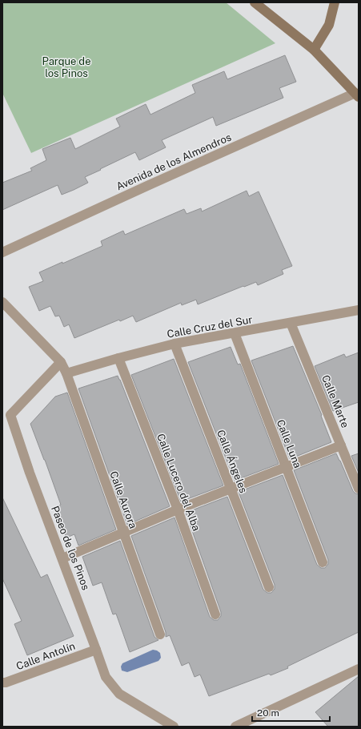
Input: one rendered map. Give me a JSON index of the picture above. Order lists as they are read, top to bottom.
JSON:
{
  "streets": {
    "street": [
      "Avenida de los Almendros",
      "Calle Cruz del Sur",
      "Calle Marte",
      "Calle Luna",
      "Calle Ángeles",
      "Calle Lucero del Alba",
      "Calle Aurora",
      "Paseo de los Pinos",
      "Calle Antolín"
    ]
  },
  "crossings": [
    ["Calle Cruz del Sur", "Calle Marte"],
    ["Calle Cruz del Sur", "Calle Luna"],
    ["Calle Cruz del Sur", "Calle Ángeles"],
    ["Calle Cruz del Sur", "Calle Lucero del Alba"],
    ["Calle Cruz del Sur", "Calle Aurora"],
    ["Paseo de los Pinos", "Calle Antolín"]
  ],
  "parks": ["Parque de los Pinos"],
  "scale_bar": "20 m"
}
